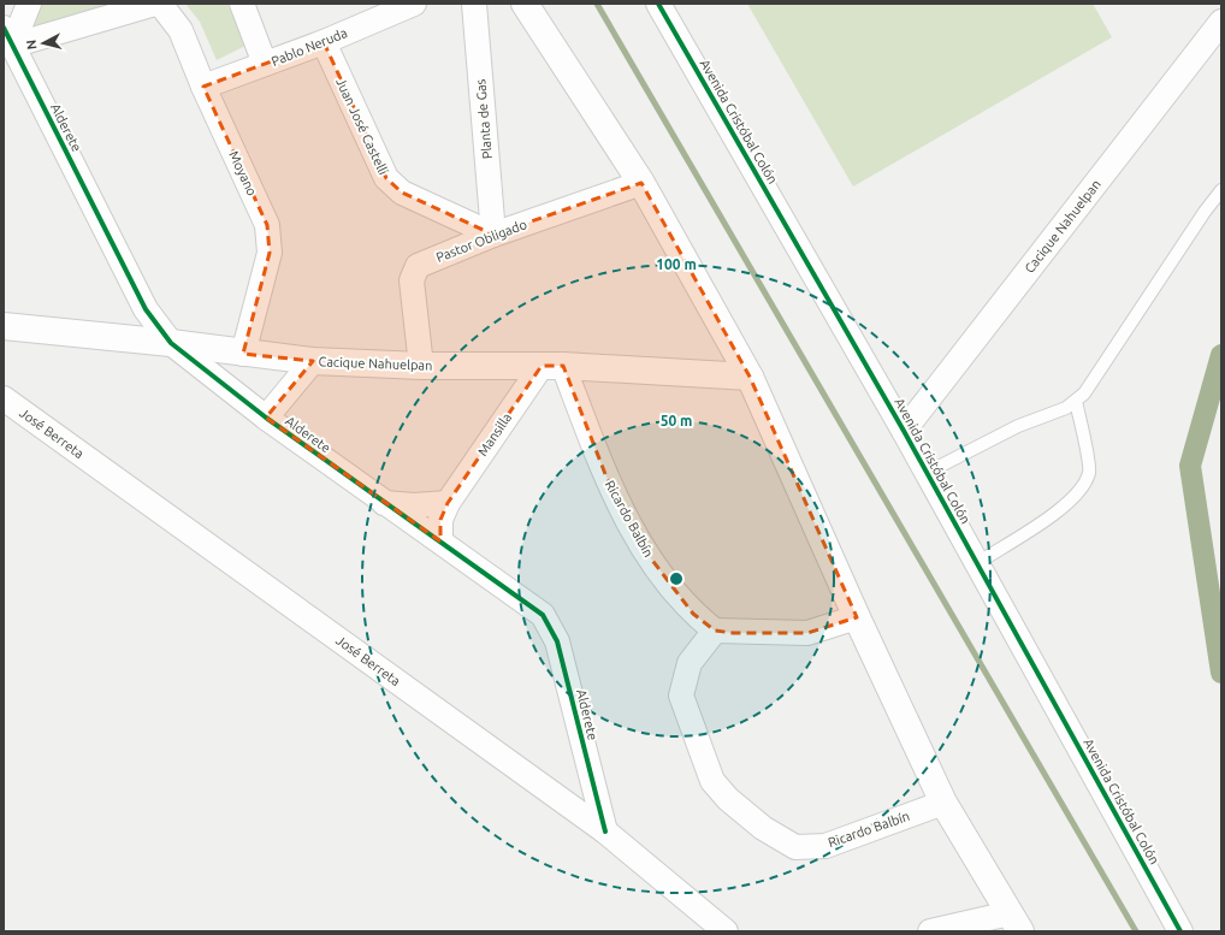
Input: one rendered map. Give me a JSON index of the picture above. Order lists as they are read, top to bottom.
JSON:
{
  "streets": {
    "street": [
      "Pablo Neruda",
      "Planta de Gas",
      "Avenida Cristóbal Colón",
      "Juan José Castelli",
      "Alderete",
      "Moyano",
      "Cacique Nahuelpan",
      "Pastor Obligado",
      "José Berreta",
      "Mansilla",
      "Ricardo Balbín"
    ]
  },
  "crossings": [
    ["Pablo Neruda", "Juan José Castelli"],
    ["Pablo Neruda", "Moyano"],
    ["Planta de Gas", "Juan José Castelli"],
    ["Planta de Gas", "Pastor Obligado"],
    ["Avenida Cristóbal Colón", "Cacique Nahuelpan"],
    ["Juan José Castelli", "Pastor Obligado"],
    ["Alderete", "Cacique Nahuelpan"],
    ["Alderete", "José Berreta"],
    ["Alderete", "Mansilla"],
    ["Moyano", "Cacique Nahuelpan"],
    ["Cacique Nahuelpan", "Pastor Obligado"],
    ["Cacique Nahuelpan", "Mansilla"],
    ["Cacique Nahuelpan", "Ricardo Balbín"],
    ["Mansilla", "Ricardo Balbín"]
  ],
  "north": "left",
  "rings": ["100 m", "50 m"]
}
